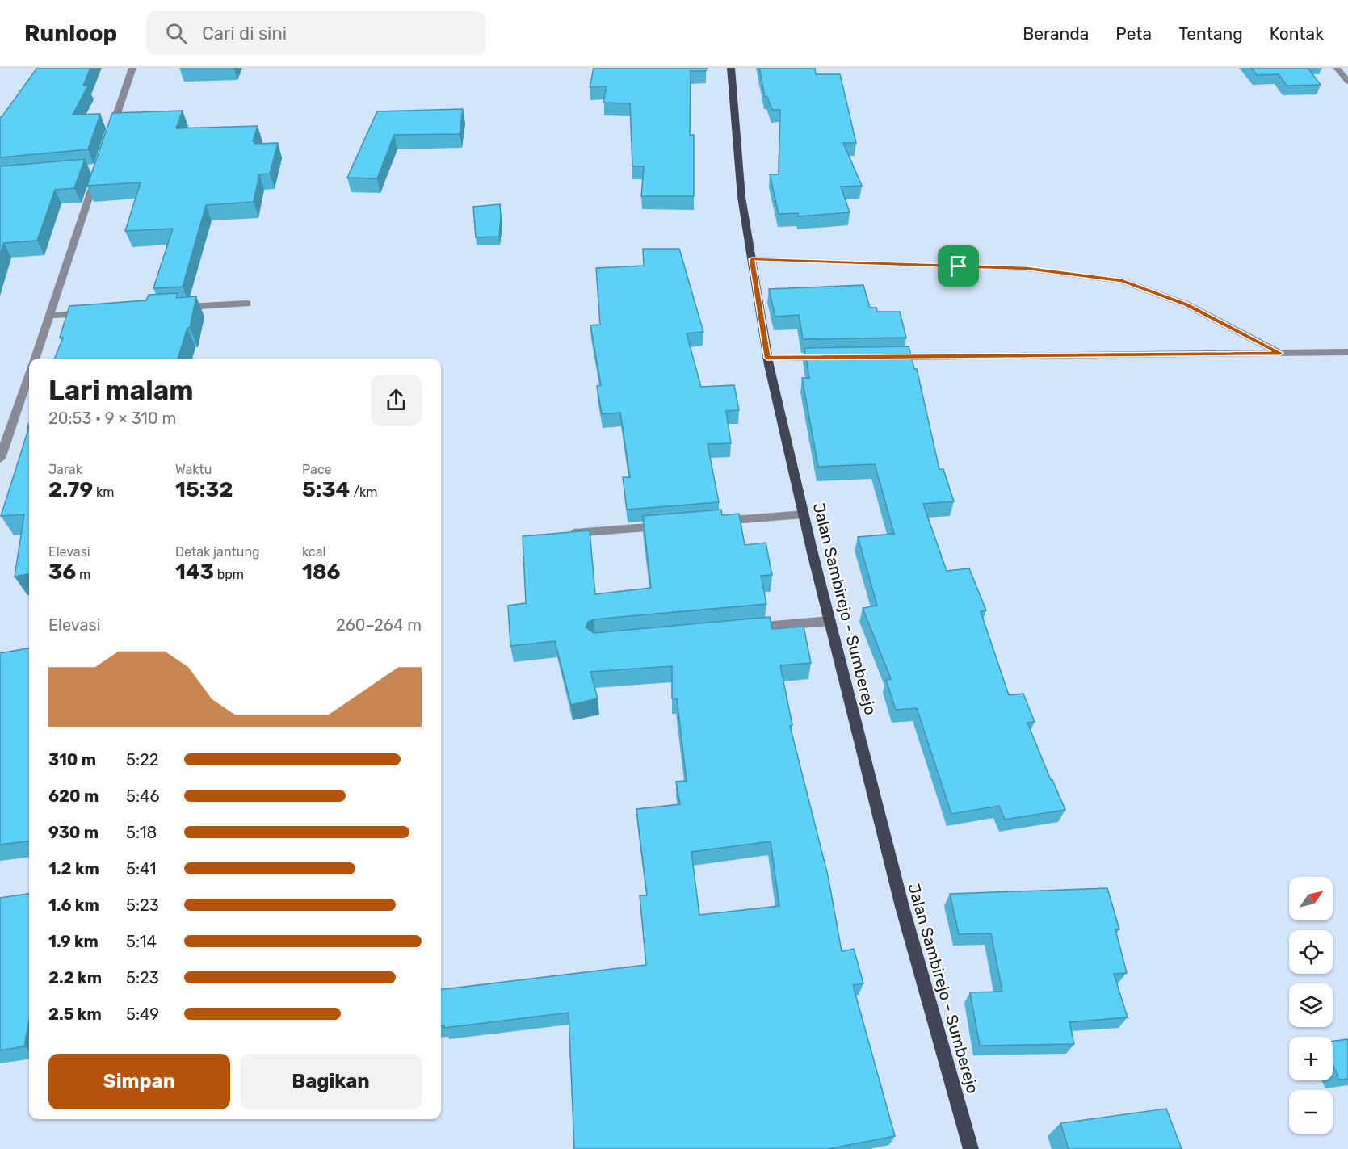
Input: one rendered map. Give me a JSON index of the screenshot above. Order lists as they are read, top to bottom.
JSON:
{
  "streets": {
    "main road": ["Jalan Sambirejo - Sumberejo"]
  },
  "north": "top right",
  "page": {
    "header": "Runloop",
    "search": "Cari di sini",
    "nav": [
      "Beranda",
      "Peta",
      "Tentang",
      "Kontak"
    ],
    "heading": ["Lari malam", "20:53 · 9 × 310 m"],
    "stats": [
      ["Jarak", "2.79 km"],
      ["Waktu", "15:32"],
      ["Pace", "5:34 /km"],
      ["Elevasi", "36 m"],
      ["Detak jantung", "143 bpm"],
      ["kcal", "186"]
    ],
    "chart": ["Elevasi", "260–264 m"],
    "list": [
      {
        "name": "310 m",
        "note": "5:22"
      },
      {
        "name": "620 m",
        "note": "5:46"
      },
      {
        "name": "930 m",
        "note": "5:18"
      },
      {
        "name": "1.2 km",
        "note": "5:41"
      },
      {
        "name": "1.6 km",
        "note": "5:23"
      },
      {
        "name": "1.9 km",
        "note": "5:14"
      },
      {
        "name": "2.2 km",
        "note": "5:23"
      },
      {
        "name": "2.5 km",
        "note": "5:49"
      }
    ],
    "map_buttons": ["+", "−"],
    "buttons": ["Simpan", "Bagikan"]
  }
}
